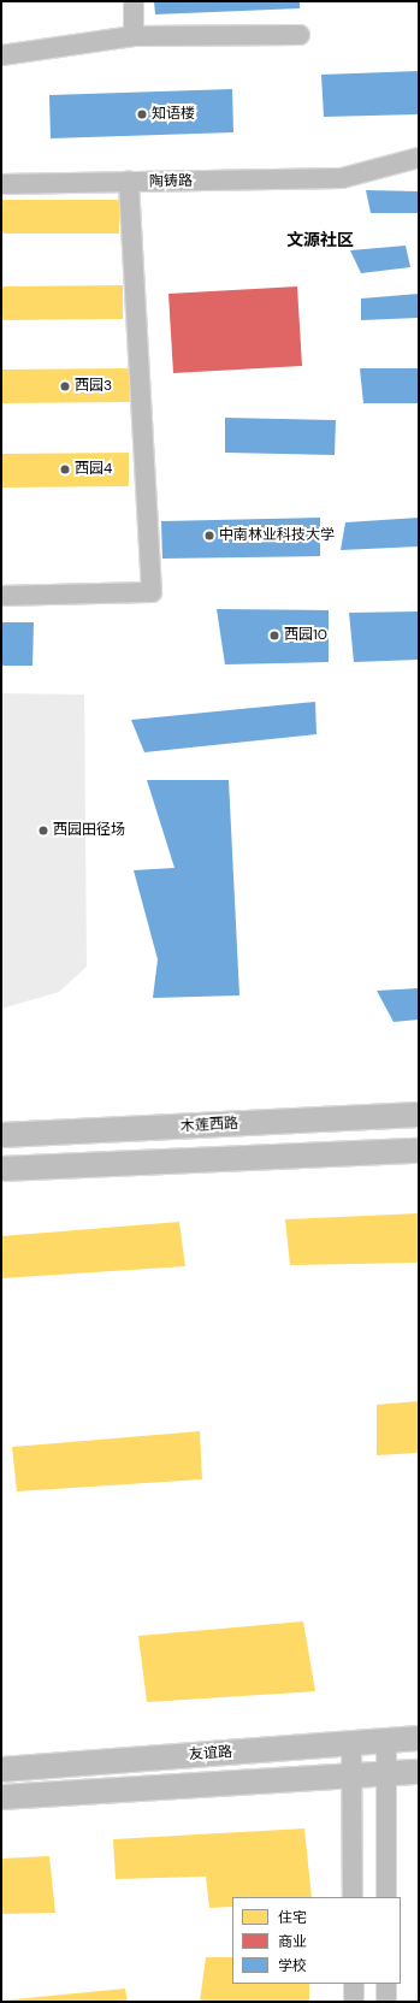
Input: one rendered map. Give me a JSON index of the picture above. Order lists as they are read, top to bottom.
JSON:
{
  "streets": {
    "main road": ["木莲西路", "友谊路"],
    "street": ["陶铸路"]
  },
  "districts": ["文源社区"],
  "places": [
    "知语楼",
    "西园3",
    "西园4",
    "中南林业科技大学",
    "西园10",
    "西园田径场"
  ],
  "legend": ["住宅", "商业", "学校"]
}
